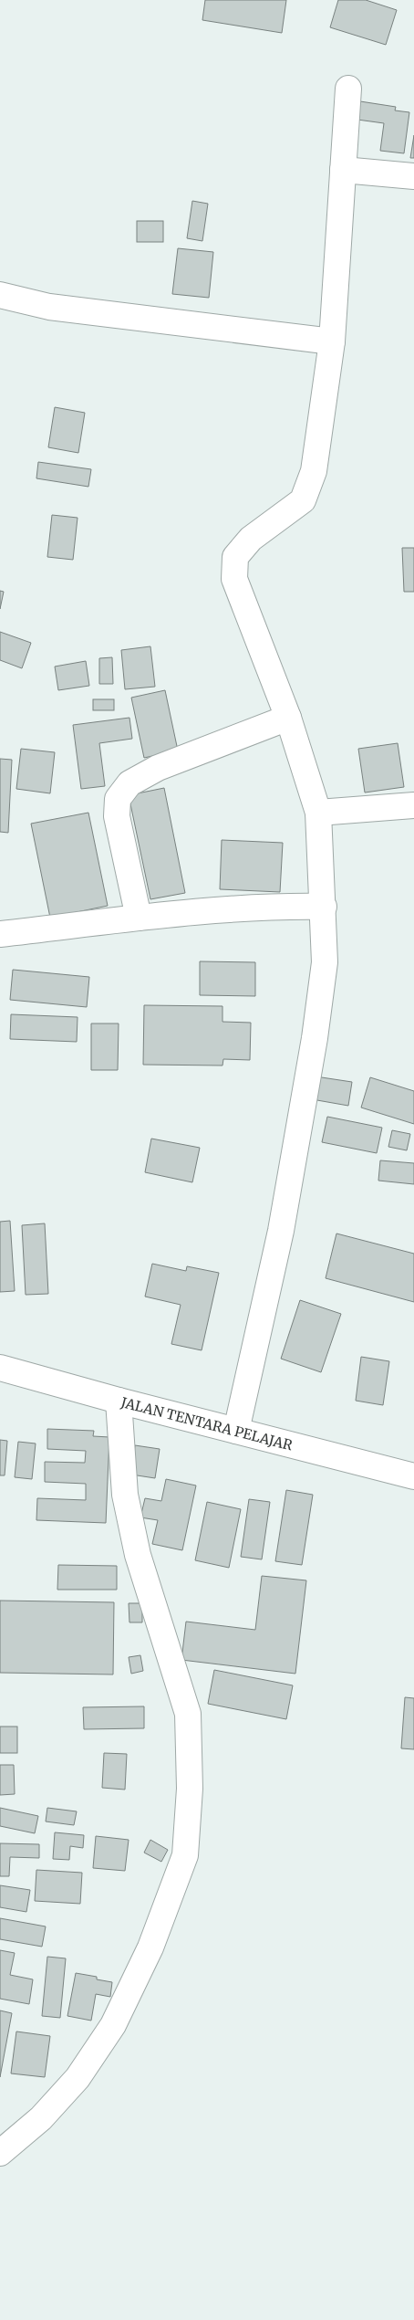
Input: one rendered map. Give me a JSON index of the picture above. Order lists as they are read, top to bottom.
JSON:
{
  "streets": {
    "street": ["JALAN TENTARA PELAJAR"]
  }
}
